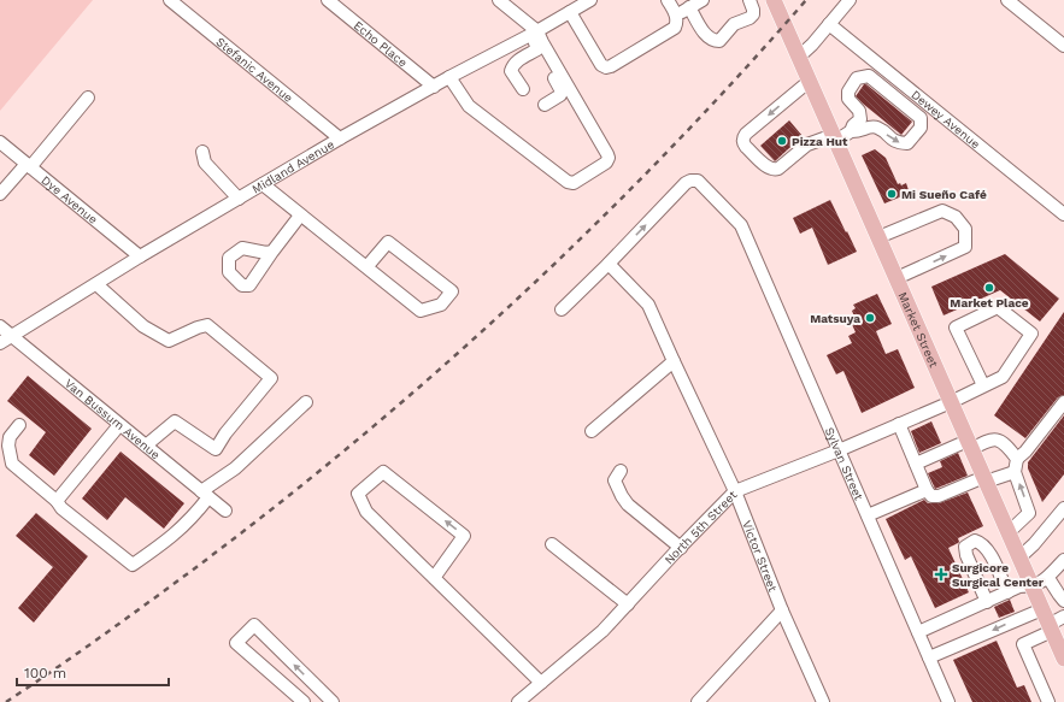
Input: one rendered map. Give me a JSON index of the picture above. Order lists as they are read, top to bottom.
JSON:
{
  "streets": {
    "main road": ["Market Street"],
    "street": [
      "Echo Place",
      "Stefanic Avenue",
      "Dewey Avenue",
      "Midland Avenue",
      "Dye Avenue",
      "Van Bussum Avenue",
      "Sylvan Street",
      "North 5th Street",
      "Victor Street"
    ]
  },
  "crossings": [
    ["Echo Place", "Midland Avenue"],
    ["Stefanic Avenue", "Midland Avenue"],
    ["Midland Avenue", "Dye Avenue"],
    ["Midland Avenue", "Van Bussum Avenue"],
    ["Market Street", "North 5th Street"],
    ["Sylvan Street", "North 5th Street"],
    ["Sylvan Street", "Victor Street"],
    ["North 5th Street", "Victor Street"]
  ],
  "places": {
    "other": [
      "Pizza Hut",
      "Mi Sueño Café",
      "Market Place",
      "Matsuya"
    ],
    "health": ["Surgicore Surgical Center"]
  },
  "scale_bar": "100 m"
}
